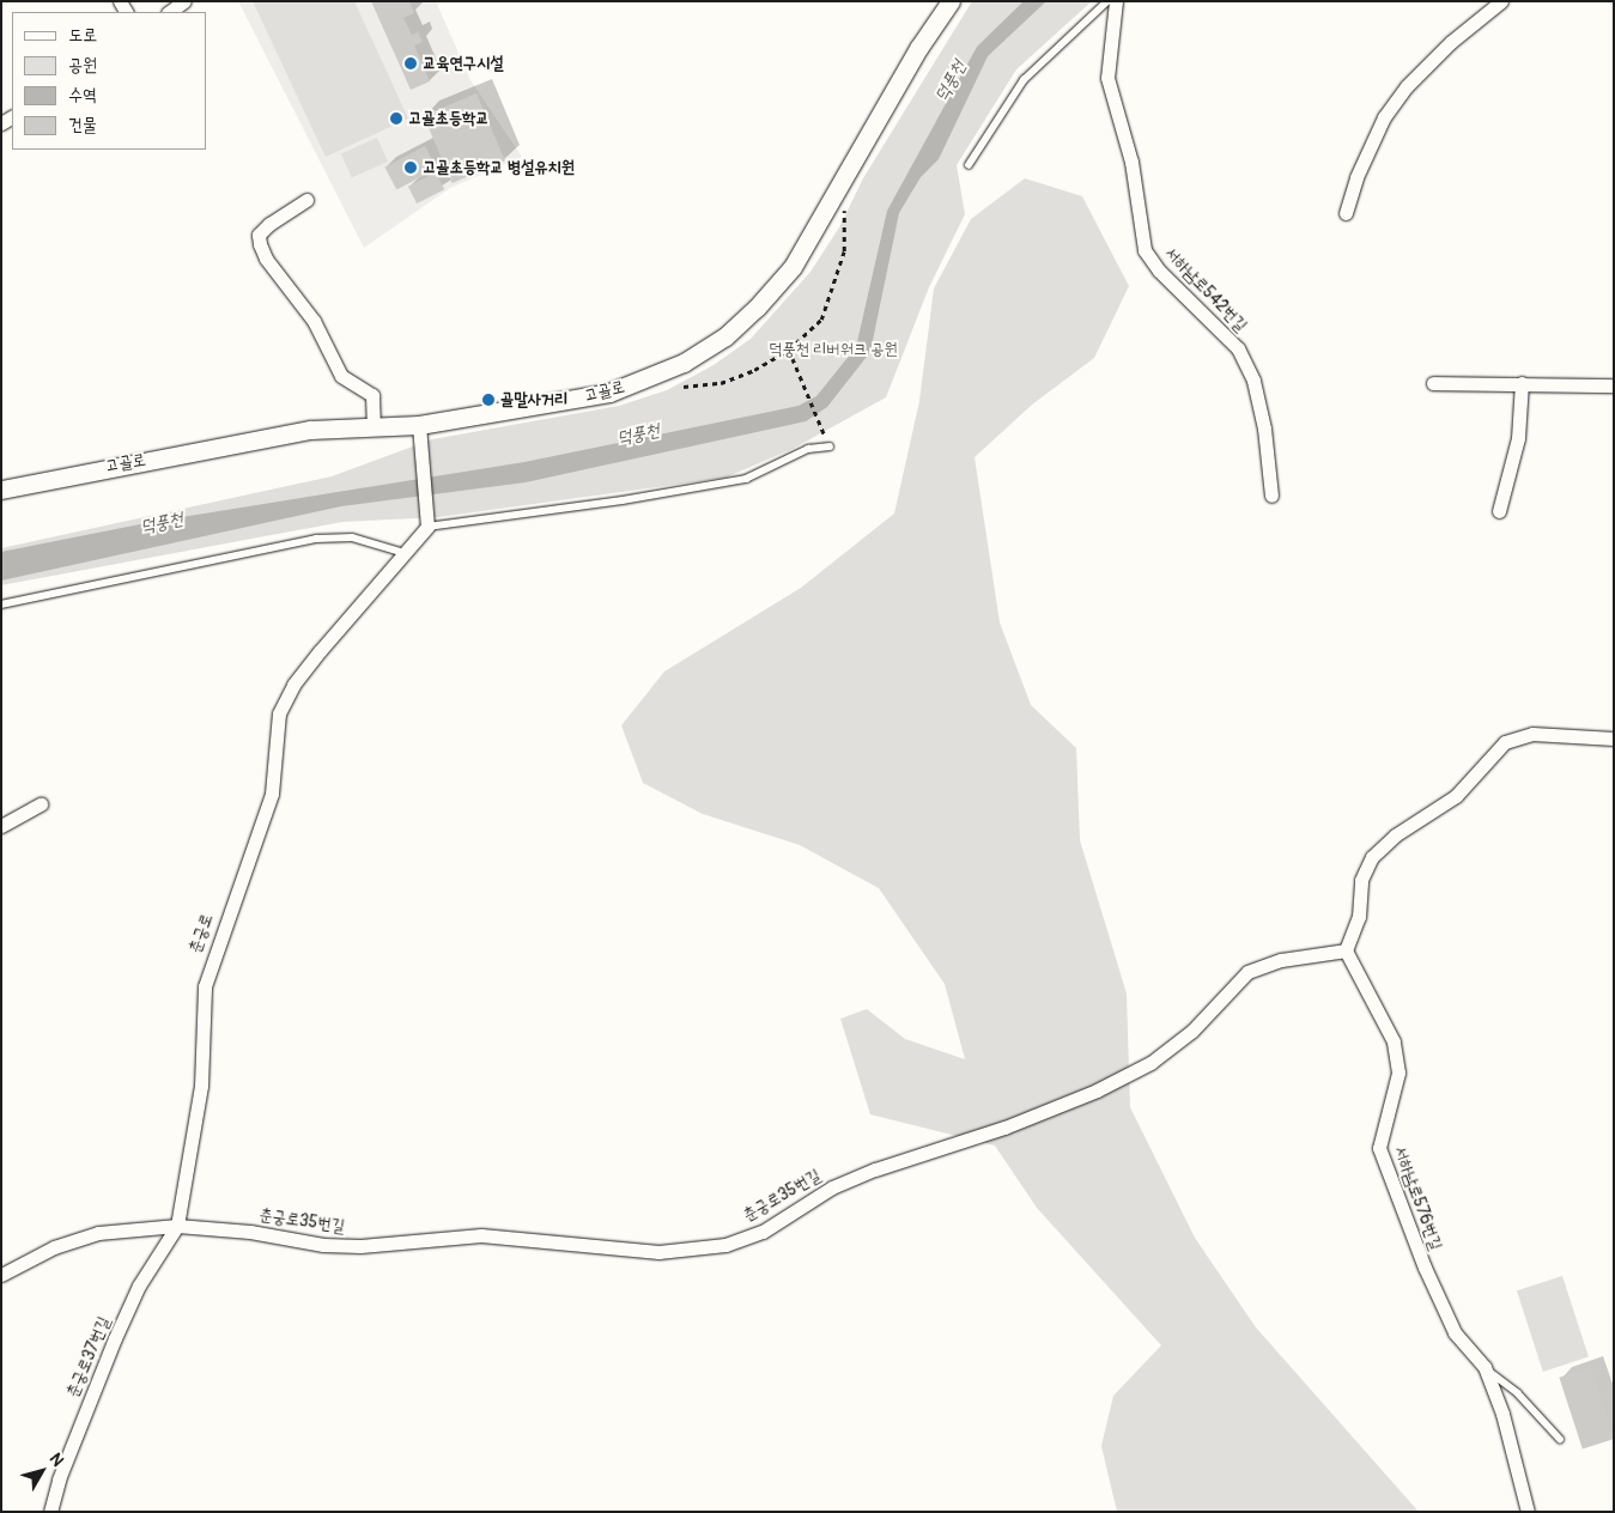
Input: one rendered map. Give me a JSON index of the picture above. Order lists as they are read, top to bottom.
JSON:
{
  "streets": {
    "street": [
      "서하남로542번길",
      "고골로",
      "춘궁로",
      "춘궁로35번길",
      "서하남로576번길",
      "춘궁로37번길"
    ]
  },
  "crossings": [
    ["춘궁로", "춘궁로35번길"],
    ["춘궁로", "춘궁로37번길"],
    ["춘궁로35번길", "서하남로576번길"],
    ["춘궁로35번길", "춘궁로37번길"]
  ],
  "water": ["덕풍천"],
  "parks": ["덕풍천 리버워크 공원"],
  "places": [
    "교육연구시설",
    "고골초등학교",
    "고골초등학교 병설유치원",
    "골말사거리"
  ],
  "legend": [
    "도로",
    "공원",
    "수역",
    "건물"
  ],
  "north": "top right"
}
